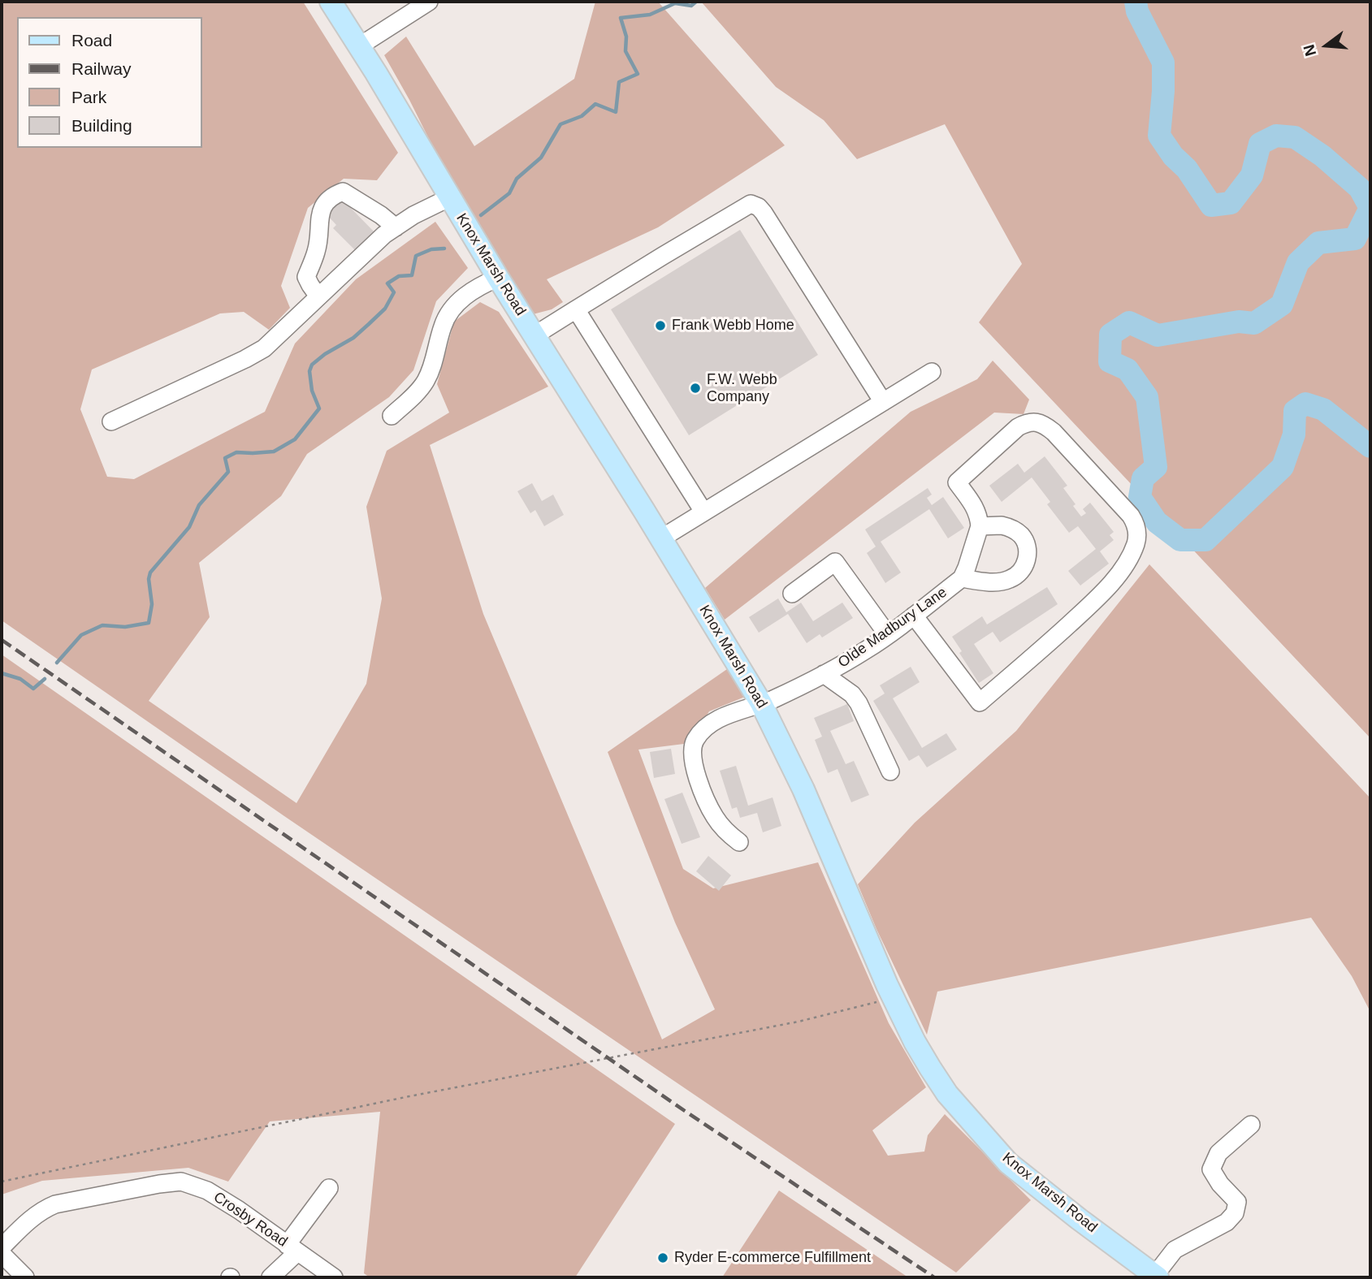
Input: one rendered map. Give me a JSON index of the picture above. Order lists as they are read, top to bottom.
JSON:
{
  "streets": {
    "main road": ["Knox Marsh Road"],
    "street": ["Olde Madbury Lane", "Crosby Road"]
  },
  "crossings": [
    ["Knox Marsh Road", "Olde Madbury Lane"]
  ],
  "places": ["Frank Webb Home", "F.W. Webb Company", "Ryder E-commerce Fulfillment"],
  "legend": [
    "Road",
    "Railway",
    "Park",
    "Building"
  ],
  "north": "left"
}
